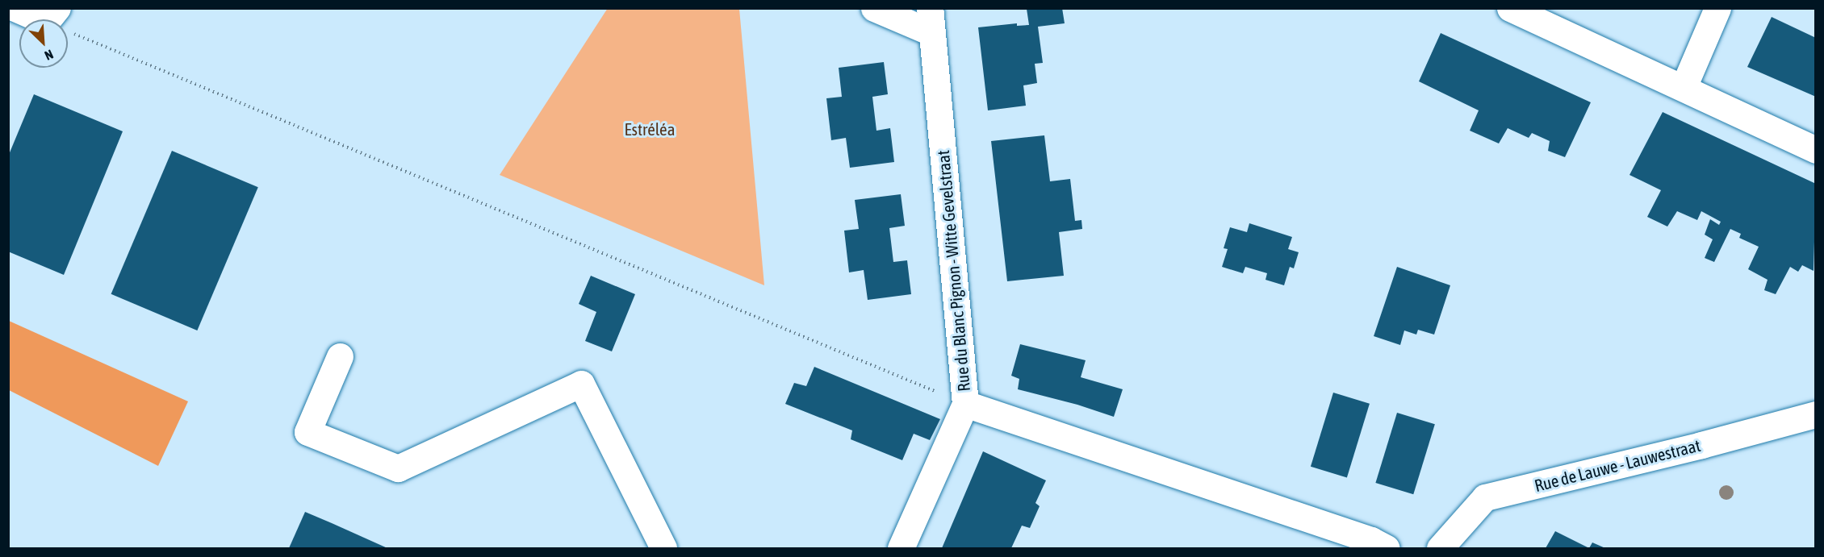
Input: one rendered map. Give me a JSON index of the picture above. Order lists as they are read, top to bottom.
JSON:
{
  "streets": {
    "street": ["Rue du Blanc Pignon - Witte Gevelstraat", "Rue de Lauwe - Lauwestraat"]
  },
  "parks": ["Estréléa"],
  "north": "bottom right"
}
